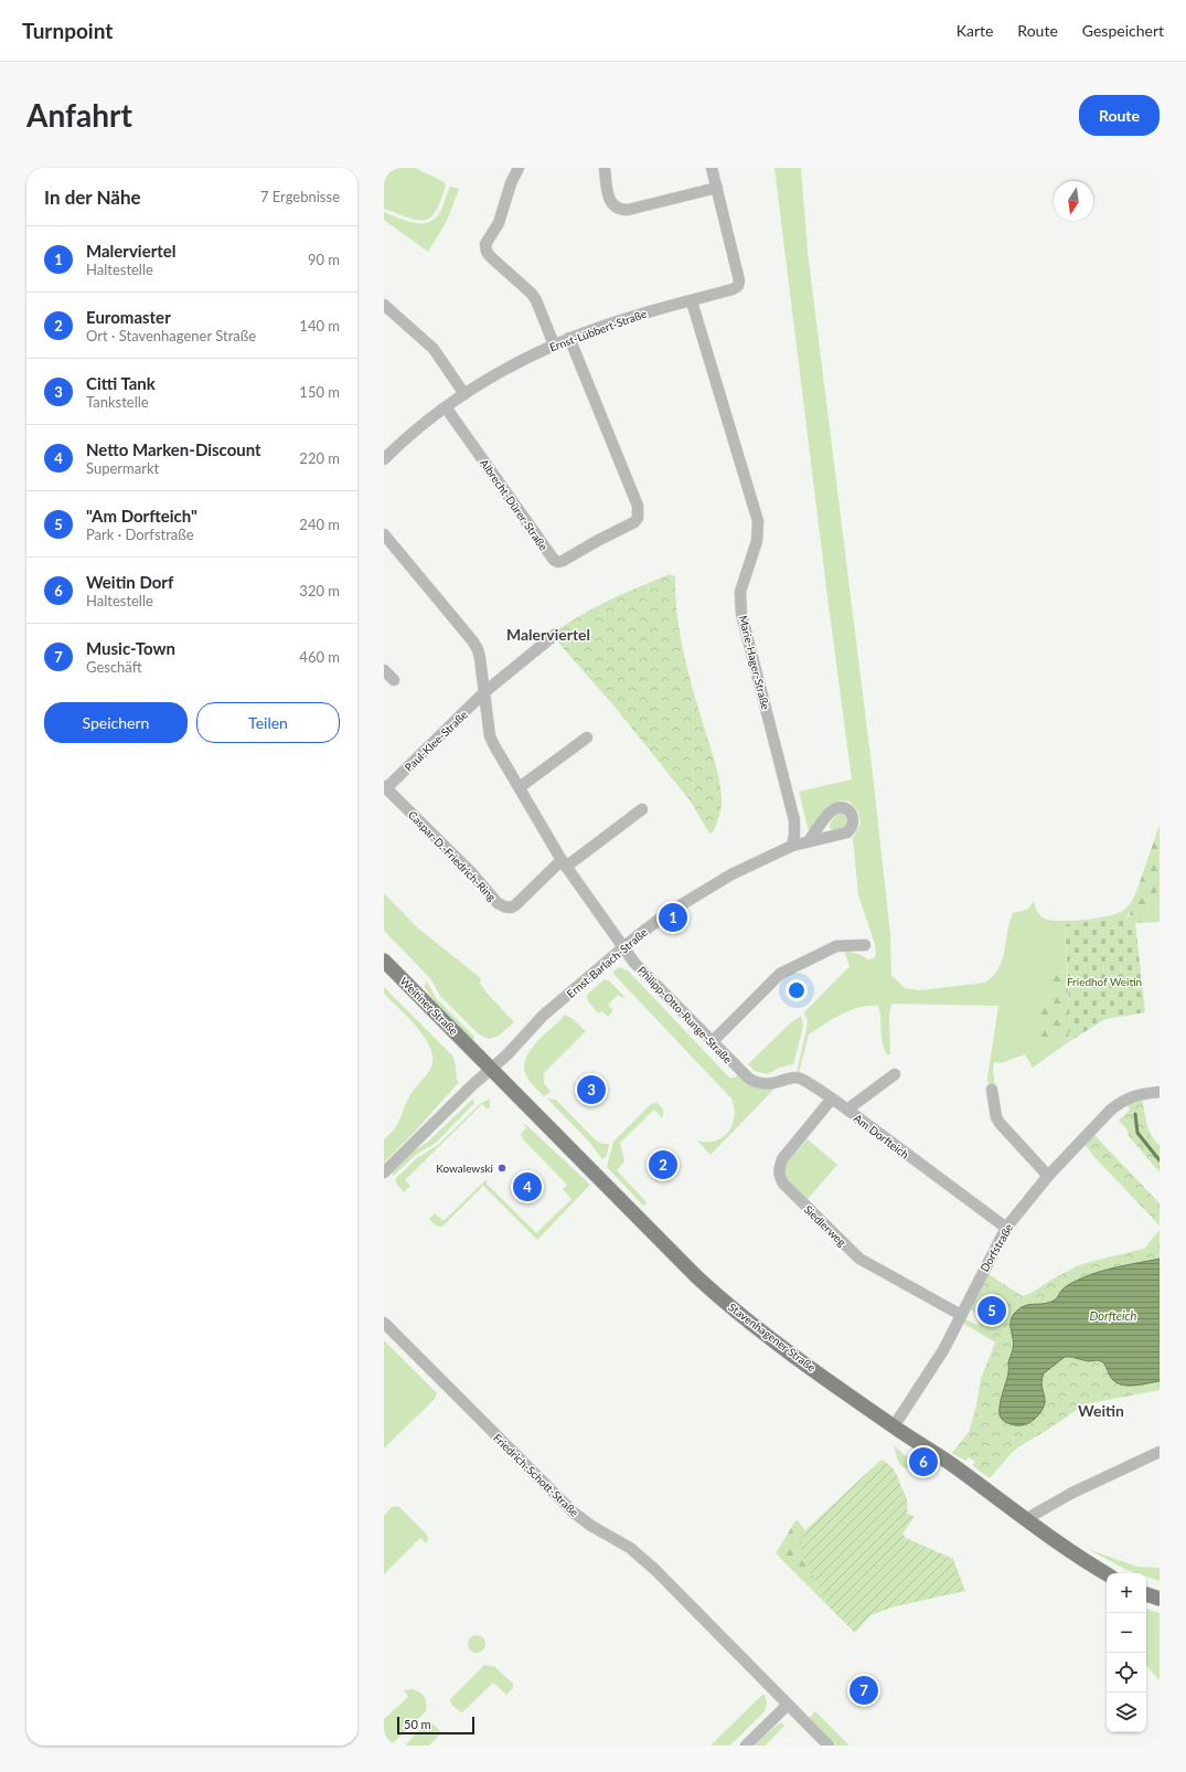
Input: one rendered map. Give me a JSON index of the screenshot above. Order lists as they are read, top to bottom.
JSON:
{
  "streets": {
    "main road": ["Weitiner Straße", "Stavenhagener Straße"],
    "street": [
      "Ernst-Lübbert-Straße",
      "Albrecht-Dürer-Straße",
      "Marie-Hager-Straße",
      "Paul-Klee-Straße",
      "Caspar-D.-Friedrich-Ring",
      "Ernst-Barlach-Straße",
      "Philipp-Otto-Runge-Straße",
      "Am Dorfteich",
      "Siedlerweg",
      "Dorfstraße",
      "Friedrich-Schott-Straße"
    ]
  },
  "crossings": [
    ["Ernst-Lübbert-Straße", "Albrecht-Dürer-Straße"],
    ["Ernst-Lübbert-Straße", "Marie-Hager-Straße"],
    ["Marie-Hager-Straße", "Ernst-Barlach-Straße"],
    ["Paul-Klee-Straße", "Caspar-D.-Friedrich-Ring"],
    ["Ernst-Barlach-Straße", "Philipp-Otto-Runge-Straße"],
    ["Ernst-Barlach-Straße", "Stavenhagener Straße"],
    ["Weitiner Straße", "Stavenhagener Straße"],
    ["Philipp-Otto-Runge-Straße", "Am Dorfteich"],
    ["Am Dorfteich", "Siedlerweg"],
    ["Am Dorfteich", "Dorfstraße"],
    ["Siedlerweg", "Dorfstraße"],
    ["Dorfstraße", "Stavenhagener Straße"]
  ],
  "districts": ["Malerviertel", "Weitin"],
  "water": ["Dorfteich"],
  "parks": ["Friedhof Weitin"],
  "places": ["Kowalewski"],
  "scale_bar": "50 m",
  "north": "bottom",
  "page": {
    "header": "Turnpoint",
    "nav": ["Karte", "Route", "Gespeichert"],
    "buttons": [
      "Route",
      ["Speichern", "Teilen"]
    ],
    "title": "Anfahrt",
    "heading": ["In der Nähe", "7 Ergebnisse"],
    "list": [
      {
        "mark": "1",
        "name": "Malerviertel",
        "note": "Haltestelle",
        "value": "90 m"
      },
      {
        "mark": "2",
        "name": "Euromaster",
        "note": "Ort · Stavenhagener Straße",
        "value": "140 m"
      },
      {
        "mark": "3",
        "name": "Citti Tank",
        "note": "Tankstelle",
        "value": "150 m"
      },
      {
        "mark": "4",
        "name": "Netto Marken-Discount",
        "note": "Supermarkt",
        "value": "220 m"
      },
      {
        "mark": "5",
        "name": "\"Am Dorfteich\"",
        "note": "Park · Dorfstraße",
        "value": "240 m"
      },
      {
        "mark": "6",
        "name": "Weitin Dorf",
        "note": "Haltestelle",
        "value": "320 m"
      },
      {
        "mark": "7",
        "name": "Music-Town",
        "note": "Geschäft",
        "value": "460 m"
      }
    ],
    "pins": [
      "1",
      "3",
      "2",
      "4",
      "5",
      "6",
      "7"
    ],
    "map_buttons": ["+", "−"],
    "scale": "50 m"
  }
}
